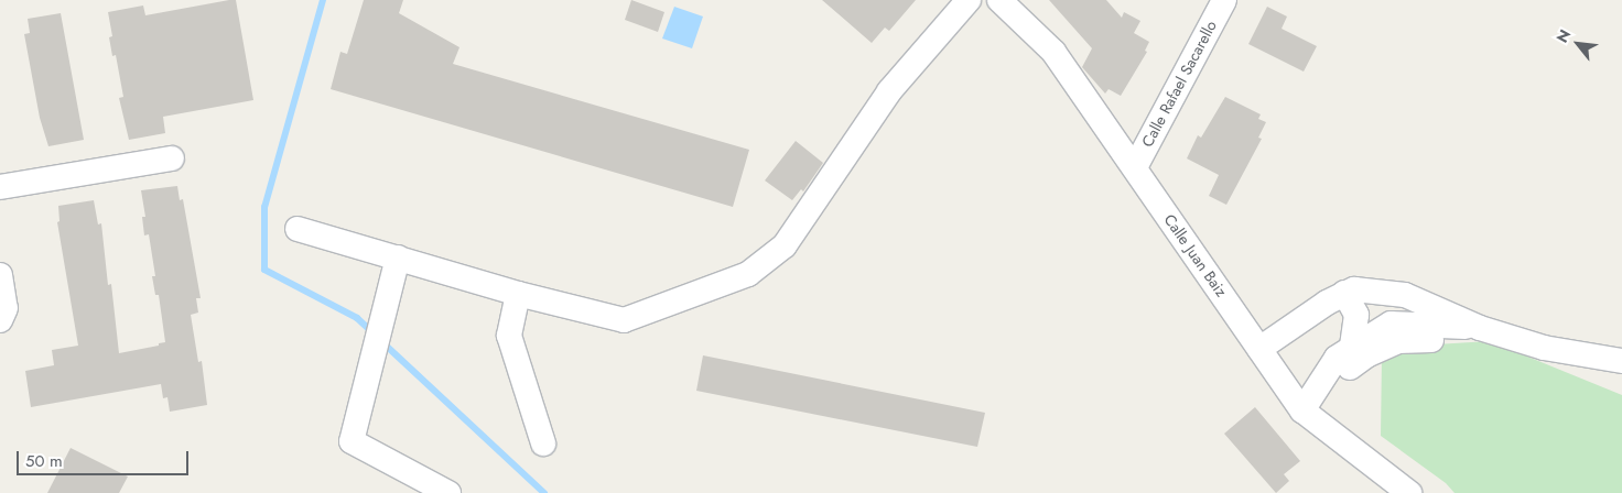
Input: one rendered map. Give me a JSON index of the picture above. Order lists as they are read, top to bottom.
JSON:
{
  "streets": {
    "street": ["Calle Rafael Sacarello", "Calle Juan Baiz"]
  },
  "crossings": [
    ["Calle Rafael Sacarello", "Calle Juan Baiz"]
  ],
  "scale_bar": "50 m",
  "north": "top left"
}
